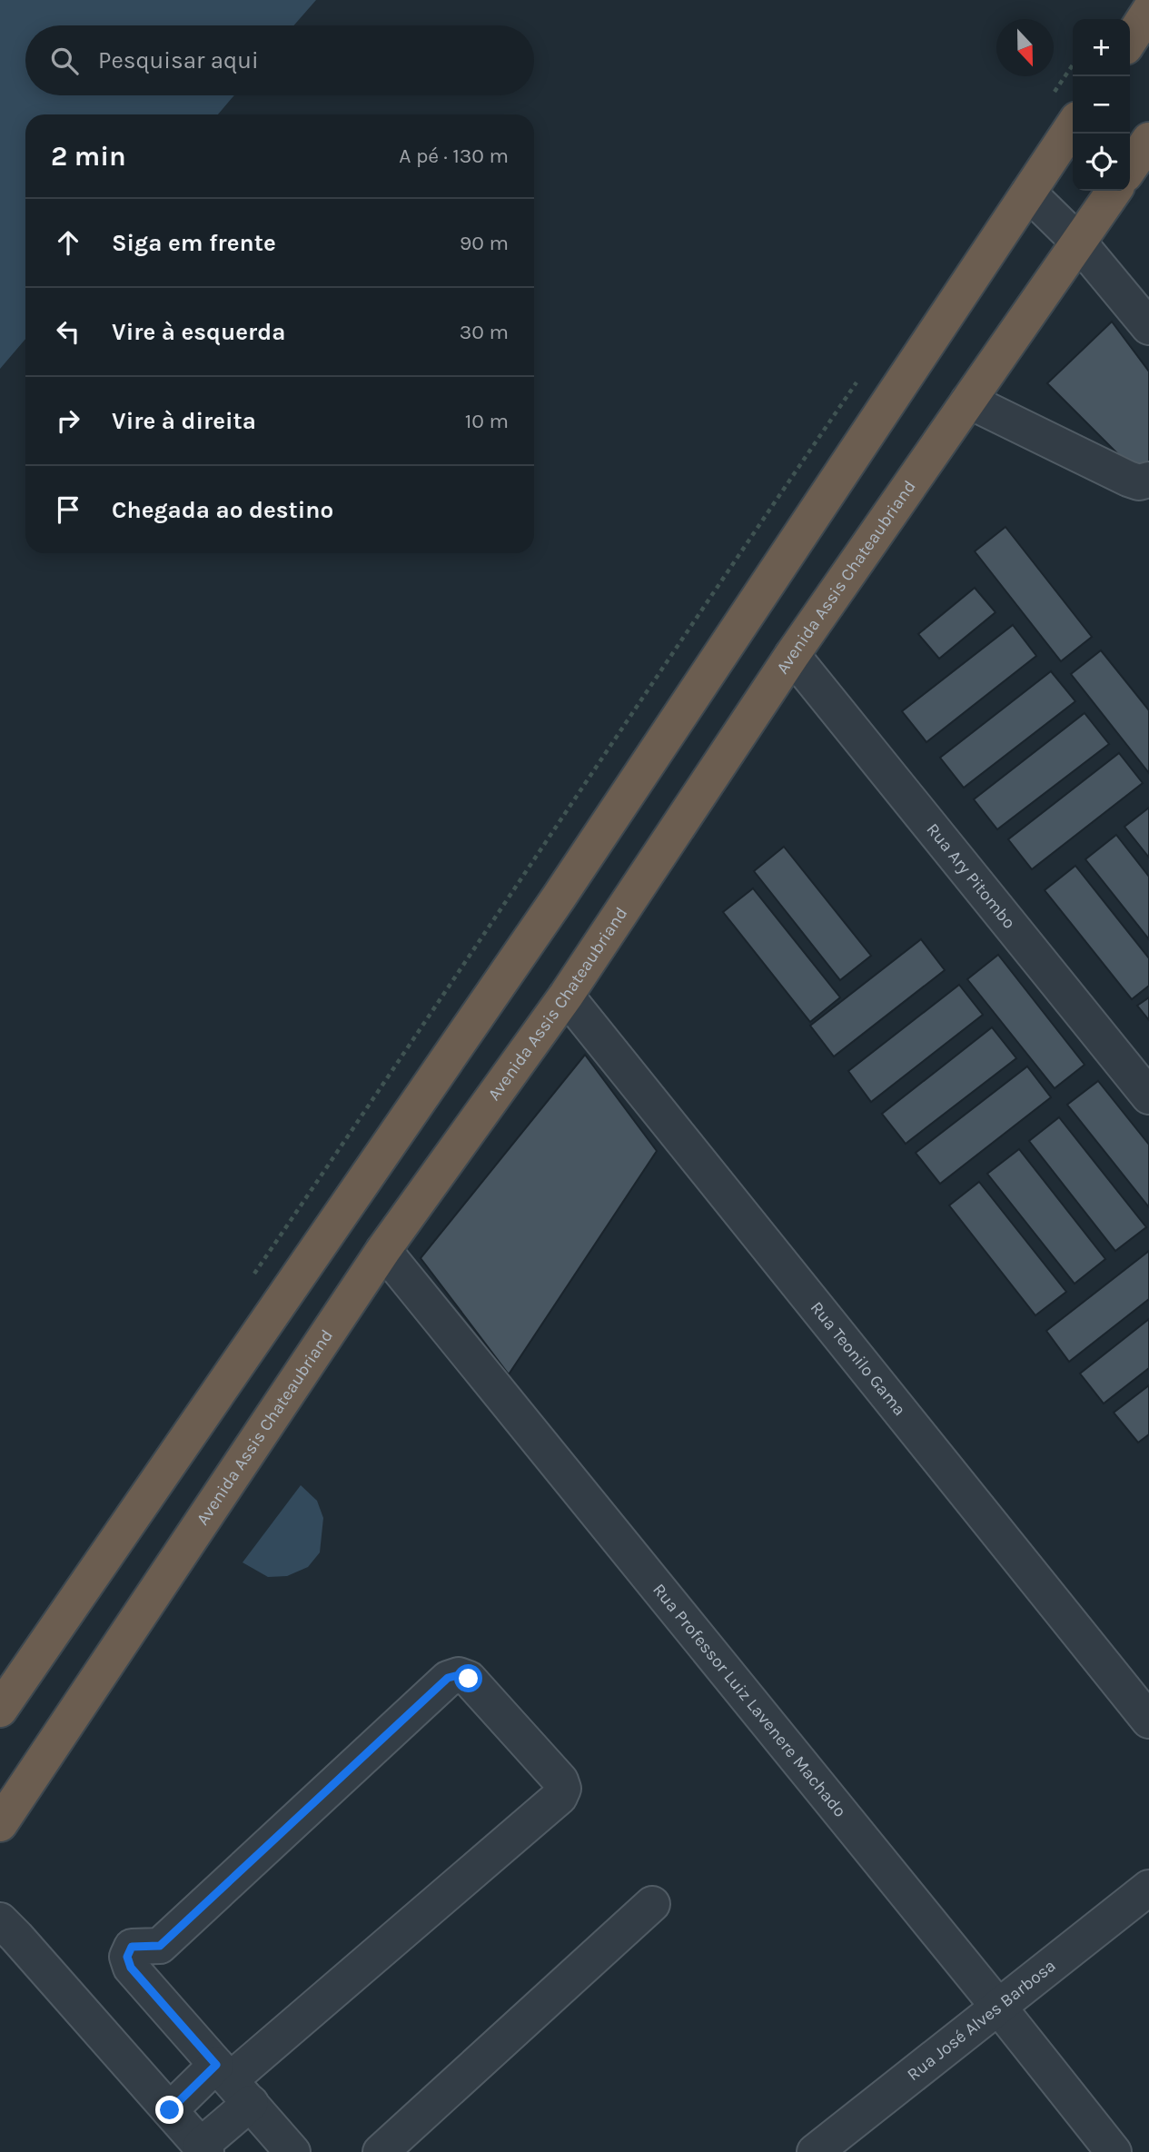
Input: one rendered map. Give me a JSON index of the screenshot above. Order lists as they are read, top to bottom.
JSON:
{
  "streets": {
    "highway": ["Avenida Assis Chateaubriand"],
    "street": [
      "Rua Ary Pitombo",
      "Rua Teonilo Gama",
      "Rua Professor Luiz Lavenere Machado",
      "Rua José Alves Barbosa"
    ]
  },
  "crossings": [
    ["Avenida Assis Chateaubriand", "Rua Ary Pitombo"],
    ["Avenida Assis Chateaubriand", "Rua Teonilo Gama"],
    ["Avenida Assis Chateaubriand", "Rua Professor Luiz Lavenere Machado"],
    ["Rua Professor Luiz Lavenere Machado", "Rua José Alves Barbosa"]
  ],
  "north": "bottom",
  "page": {
    "map_buttons": ["+", "−"],
    "search": "Pesquisar aqui",
    "heading": ["2 min", "A pé · 130 m"],
    "list": [
      ["Siga em frente", "90 m"],
      ["Vire à esquerda", "30 m"],
      ["Vire à direita", "10 m"],
      "Chegada ao destino"
    ]
  }
}
